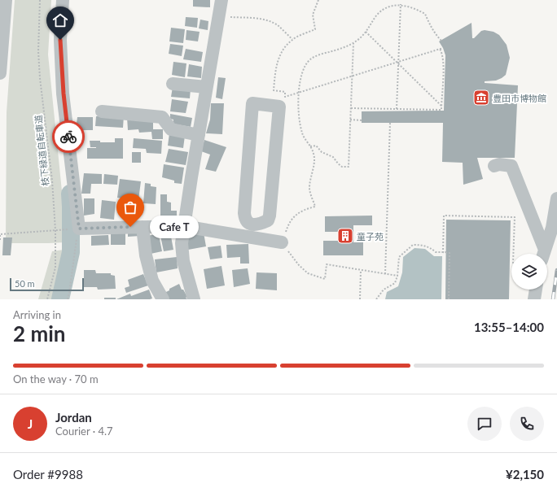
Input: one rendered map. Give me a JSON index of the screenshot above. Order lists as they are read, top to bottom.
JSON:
{
  "streets": {
    "path": ["枝下緑道自転車道"]
  },
  "places": {
    "museum": ["豊田市博物館"],
    "other": ["Cafe T"],
    "building": ["童子苑"]
  },
  "scale_bar": "50 m",
  "page": {
    "bubble": "Cafe T",
    "scale": "50 m",
    "heading": ["2 min", "Arriving in", "13:55–14:00"],
    "panel": [
      "Jordan",
      "Courier · 4.7",
      "Order #9988",
      "¥2,150"
    ],
    "bar": "On the way · 70 m",
    "round": "J"
  }
}
